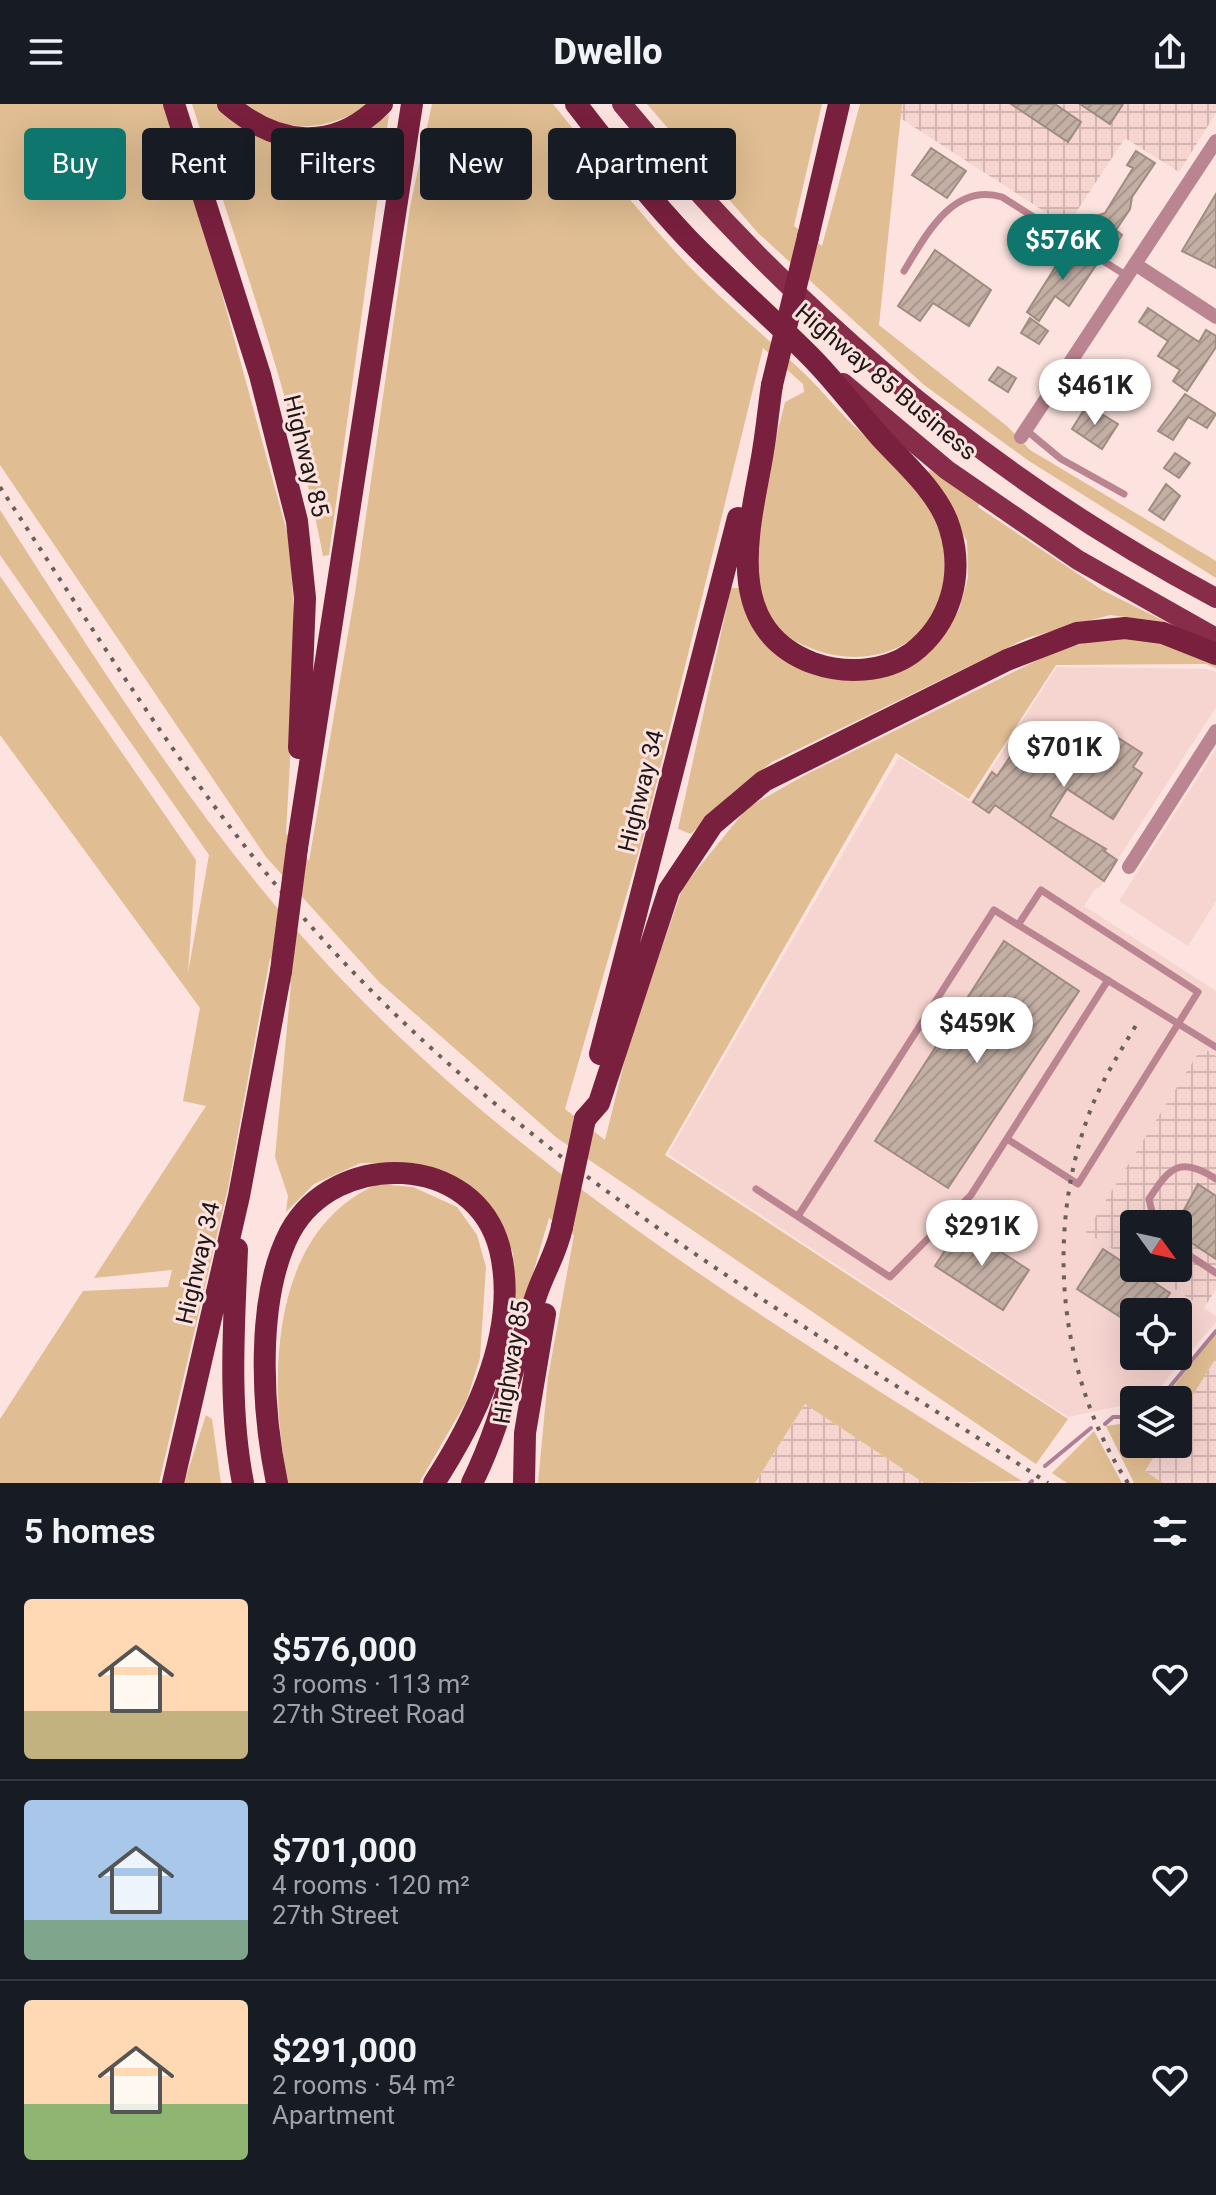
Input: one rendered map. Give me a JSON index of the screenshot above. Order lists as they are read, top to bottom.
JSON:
{
  "streets": {
    "highway": ["Highway 85 Business", "Highway 85", "Highway 34"]
  },
  "crossings": [
    ["Highway 85", "Highway 34"]
  ],
  "north": "bottom right",
  "page": {
    "header": "Dwello",
    "chip": [
      "Buy",
      "Rent",
      "Filters",
      "New",
      "Apartment"
    ],
    "price": [
      "$576K",
      "$461K",
      "$701K",
      "$459K",
      "$291K"
    ],
    "heading": "5 homes",
    "list": [
      {
        "name": "$576,000",
        "note": "3 rooms · 113 m² · 27th Street Road"
      },
      {
        "name": "$701,000",
        "note": "4 rooms · 120 m² · 27th Street"
      },
      {
        "name": "$291,000",
        "note": "2 rooms · 54 m² · Apartment"
      }
    ]
  }
}
